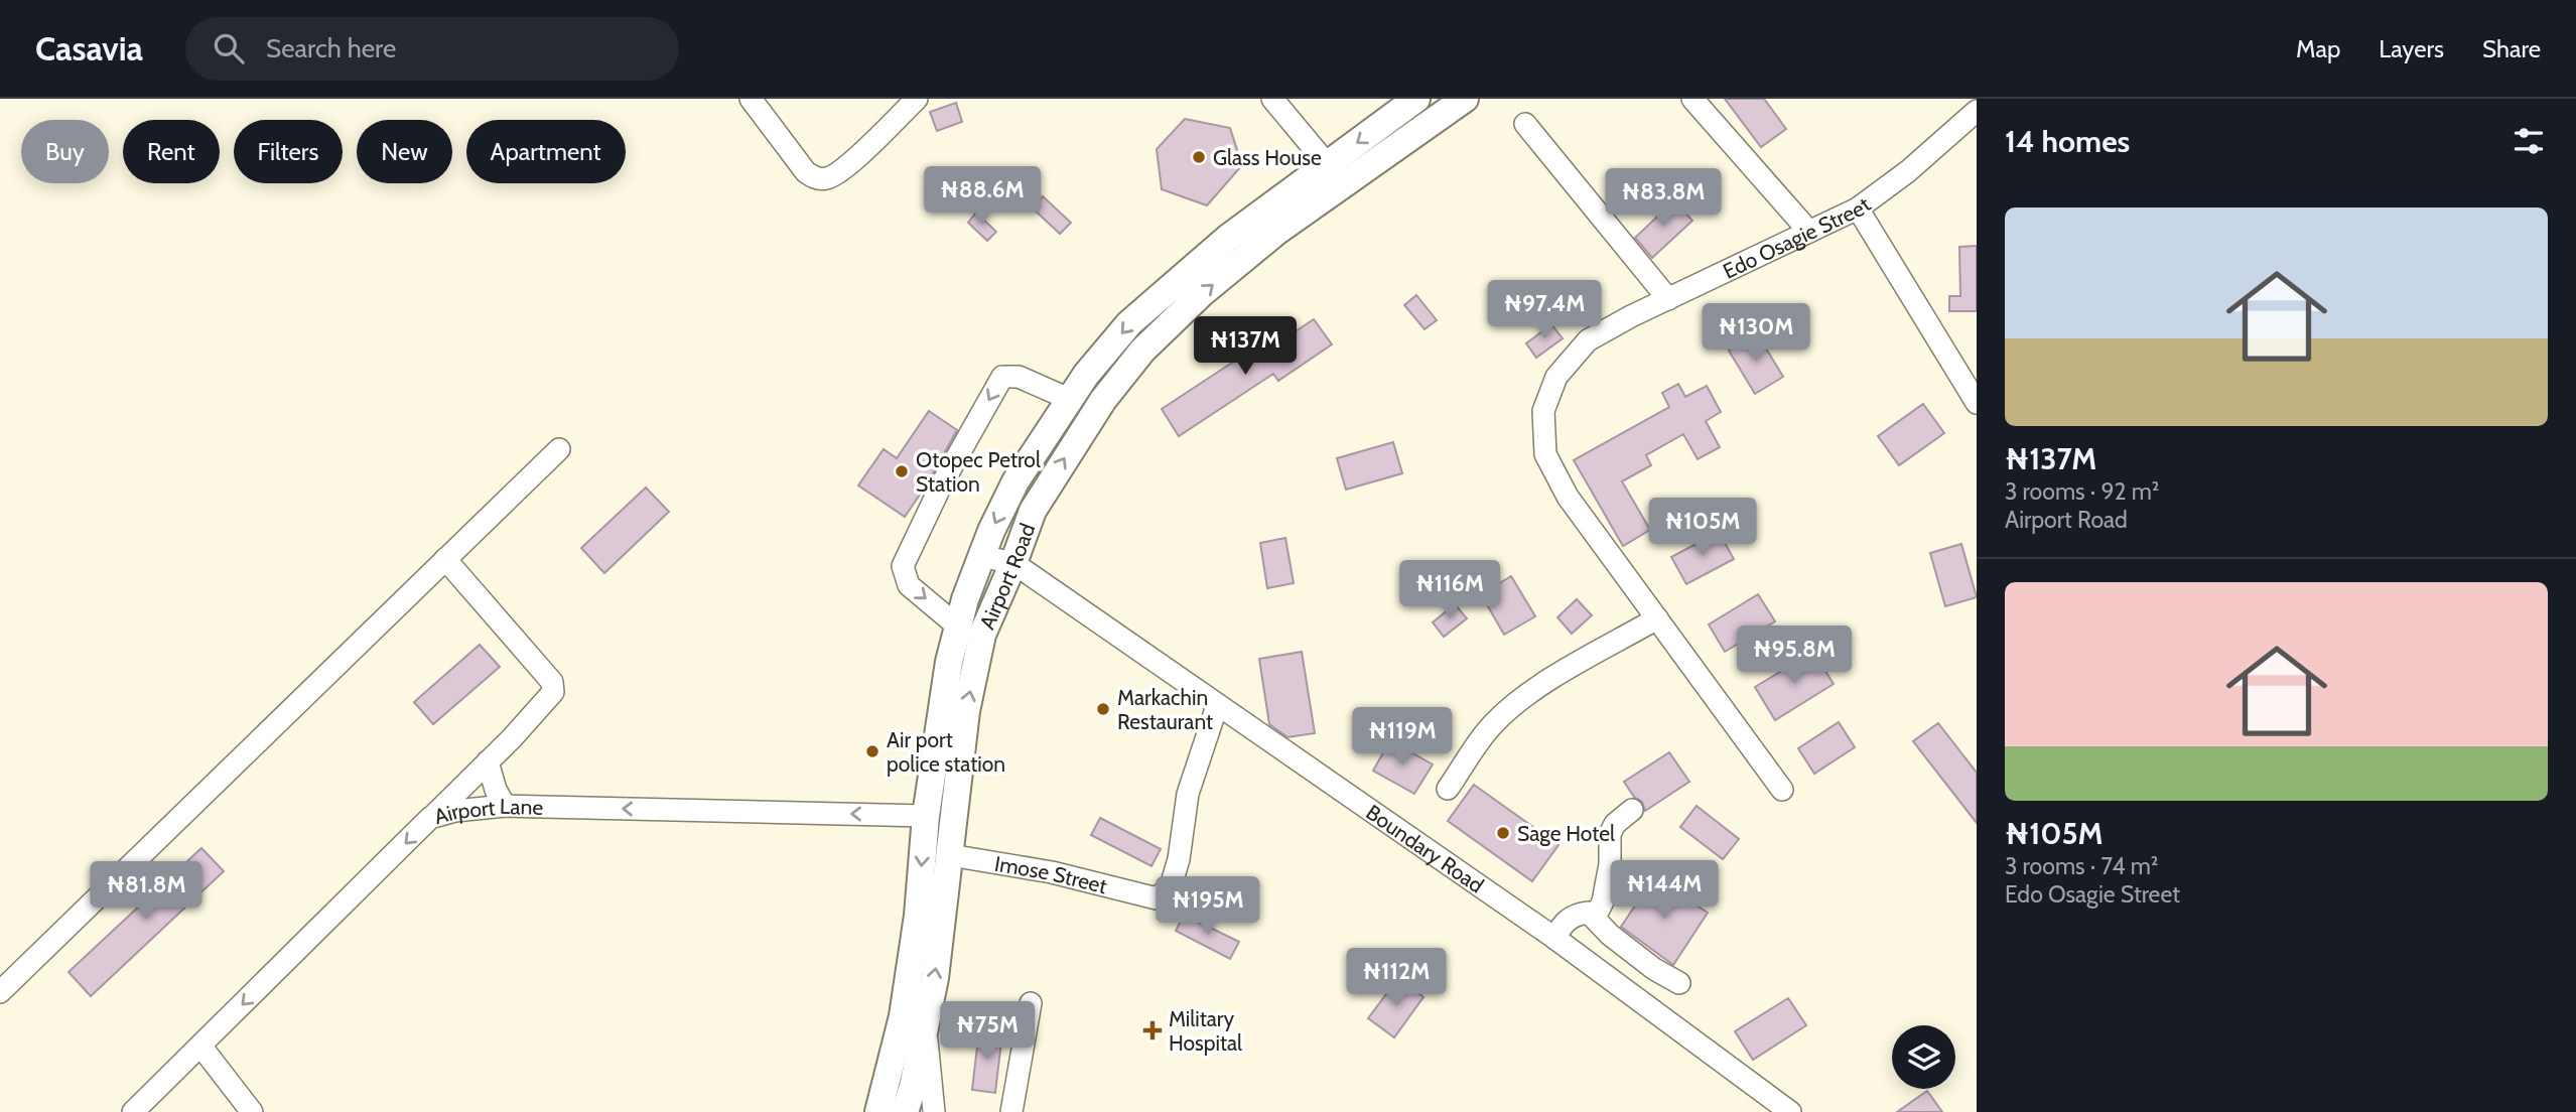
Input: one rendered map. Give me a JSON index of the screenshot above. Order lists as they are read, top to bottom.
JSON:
{
  "streets": {
    "main road": ["Airport Road"],
    "street": [
      "Edo Osagie Street",
      "Airport Lane",
      "Boundary Road",
      "Imose Street"
    ]
  },
  "crossings": [
    ["Airport Road", "Airport Lane"],
    ["Airport Road", "Boundary Road"],
    ["Airport Road", "Imose Street"],
    ["Boundary Road", "Imose Street"]
  ],
  "places": {
    "other": [
      "Glass House",
      "Otopec Petrol Station",
      "Markachin Restaurant",
      "Air port police station",
      "Sage Hotel"
    ],
    "health": ["Military Hospital"]
  },
  "page": {
    "header": "Casavia",
    "search": "Search here",
    "nav": ["Map", "Layers", "Share"],
    "heading": "14 homes",
    "chip": [
      "Buy",
      "Rent",
      "Filters",
      "New",
      "Apartment"
    ],
    "price": [
      "₦88.6M",
      "₦83.8M",
      "₦97.4M",
      "₦130M",
      "₦137M",
      "₦105M",
      "₦116M",
      "₦95.8M",
      "₦119M",
      "₦144M",
      "₦81.8M",
      "₦195M",
      "₦112M",
      "₦75M"
    ],
    "list": [
      {
        "name": "₦137M",
        "note": "3 rooms · 92 m² · Airport Road"
      },
      {
        "name": "₦105M",
        "note": "3 rooms · 74 m² · Edo Osagie Street"
      }
    ]
  }
}
